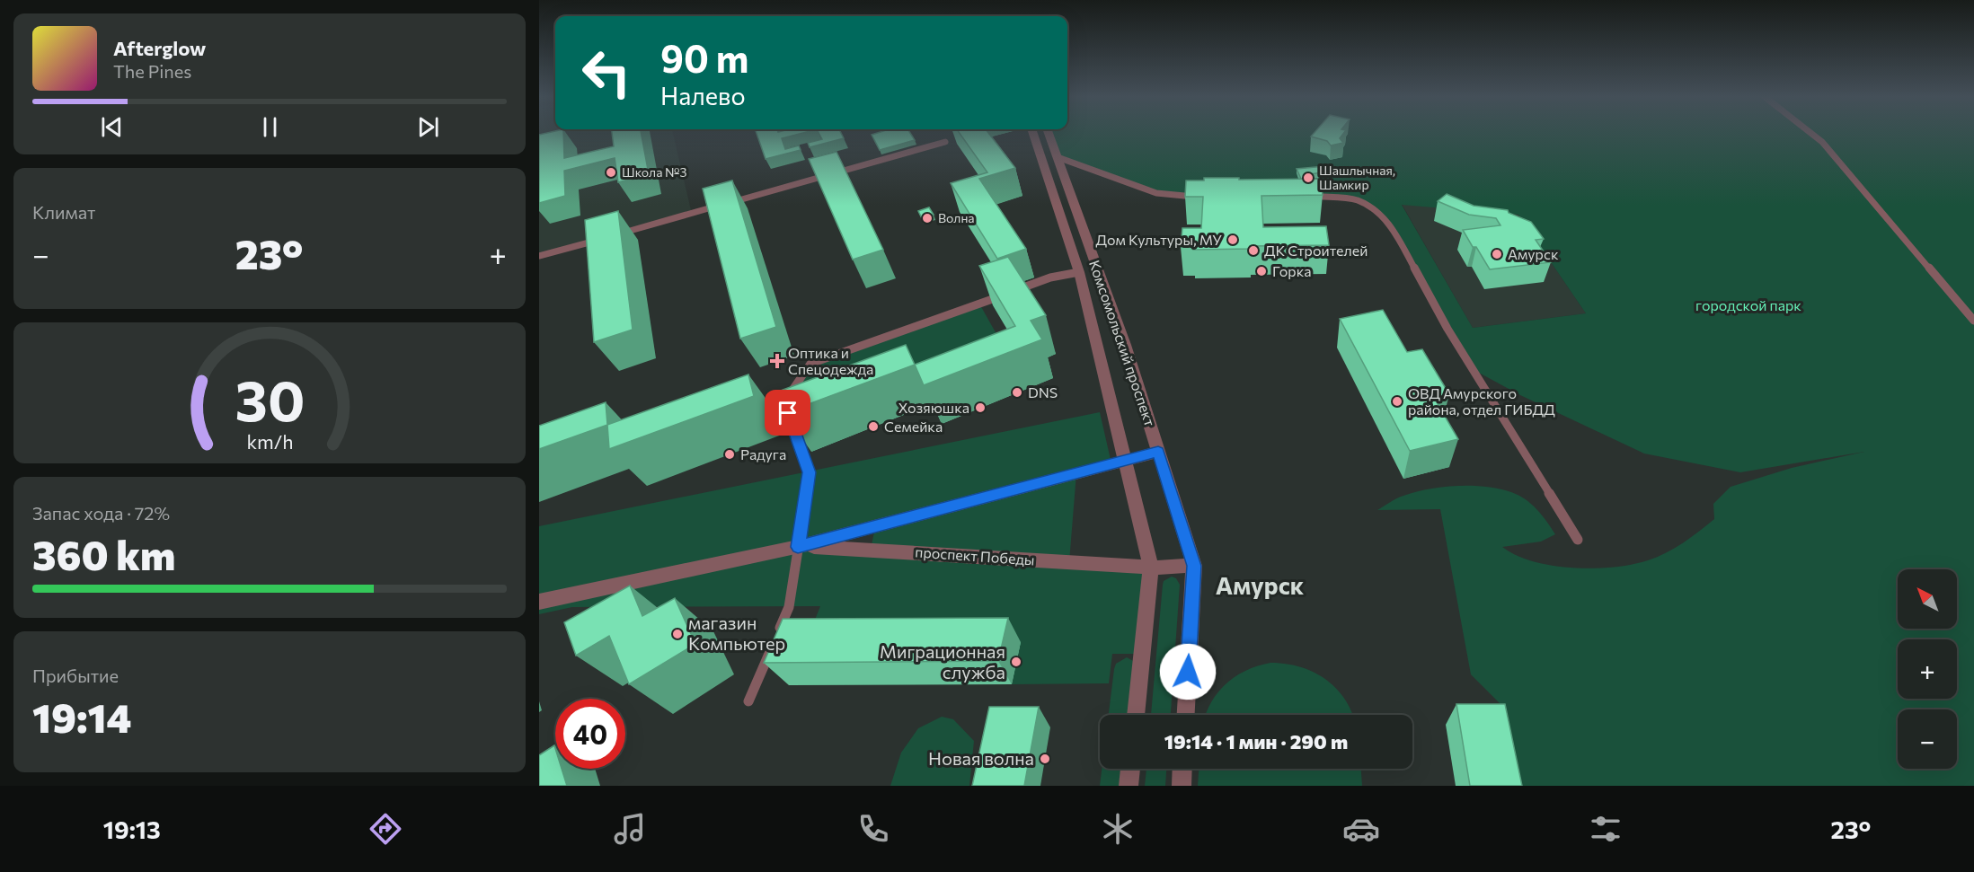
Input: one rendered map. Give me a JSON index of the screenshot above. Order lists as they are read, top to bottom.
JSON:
{
  "streets": {
    "street": ["Комсомольский проспект", "проспект Победы"]
  },
  "crossings": [
    ["Комсомольский проспект", "проспект Победы"]
  ],
  "districts": ["Амурск"],
  "parks": ["городской парк"],
  "places": {
    "other": [
      "Школа №3",
      "Шашлычная, Шамкир",
      "Волна",
      "Дом Культуры, МУ",
      "ДК Строителей",
      "Амурск",
      "Горка",
      "DNS",
      "ОВД Амурского района, отдел ГИБДД",
      "Хозяюшка",
      "Семейка",
      "Радуга",
      "магазин Компьютер",
      "Миграционная служба",
      "Новая волна"
    ],
    "health": ["Оптика и Спецодежда"]
  },
  "north": "top left",
  "page": {
    "turn": ["90 m", "Налево"],
    "song": ["Afterglow", "The Pines"],
    "tile": [
      "Климат",
      ["Запас хода · 72%", "360 km"],
      ["Прибытие", "19:14"]
    ],
    "heat": ["−", "23°", "+"],
    "map_buttons": ["+", "−"],
    "limit": "40",
    "trip": "19:14 · 1 мин · 290 m",
    "tabs": ["19:13", "23°"],
    "gauge": ["30", "km/h"]
  }
}
